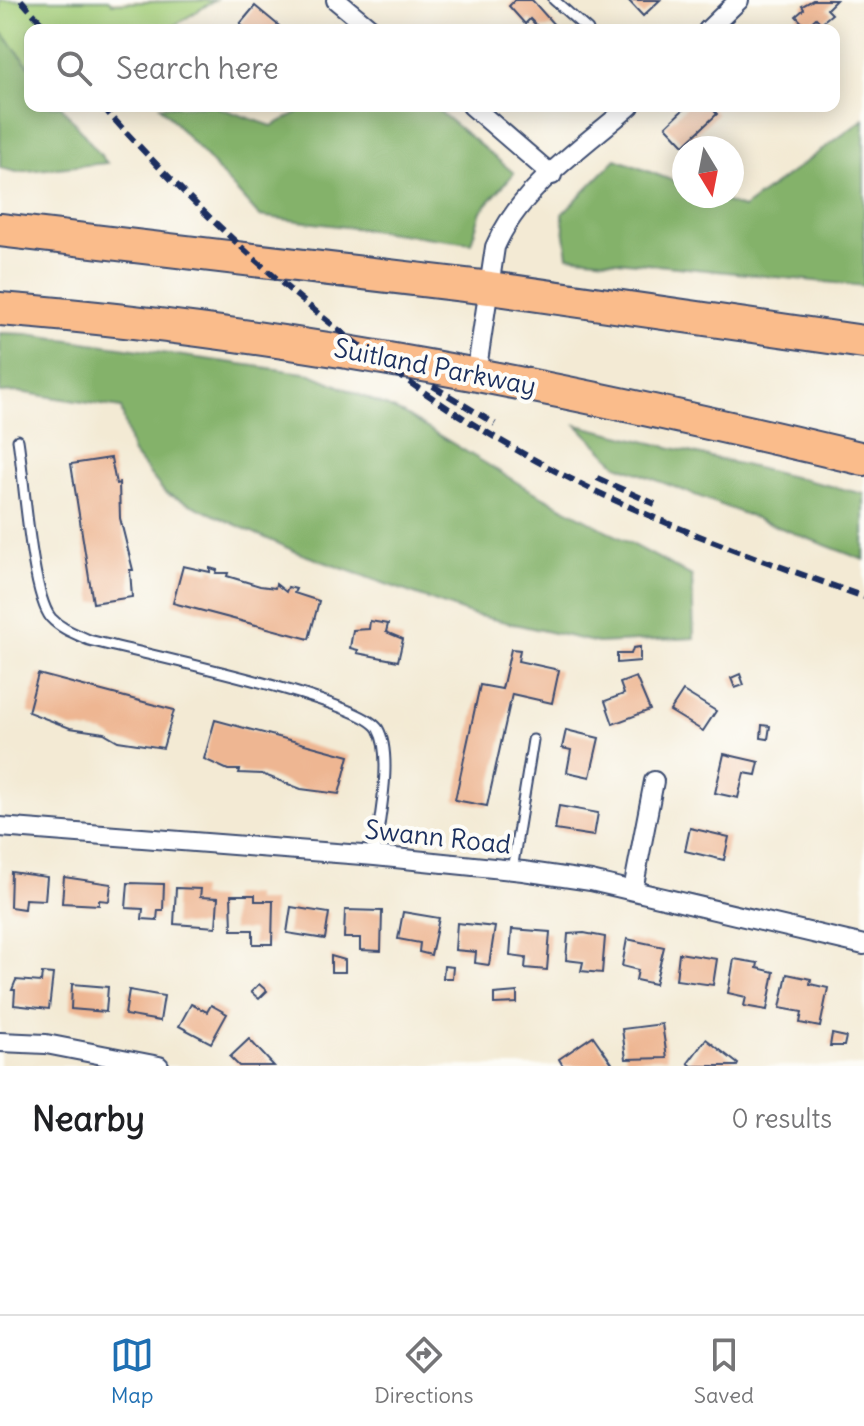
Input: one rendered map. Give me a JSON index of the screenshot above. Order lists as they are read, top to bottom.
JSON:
{
  "streets": {
    "highway": ["Suitland Parkway"],
    "street": ["Swann Road"]
  },
  "north": "bottom",
  "page": {
    "search": "Search here",
    "heading": ["Nearby", "0 results"],
    "nav": ["Map", "Directions", "Saved"]
  }
}
